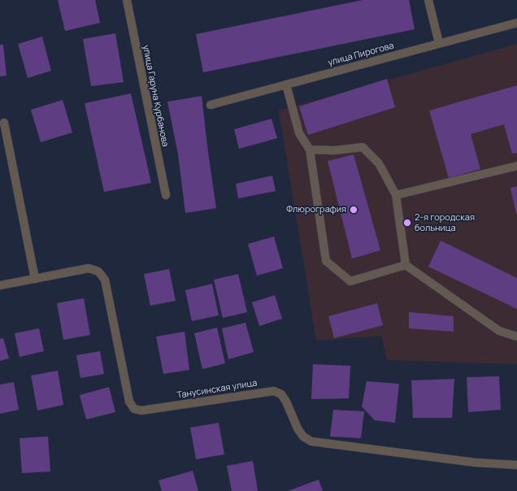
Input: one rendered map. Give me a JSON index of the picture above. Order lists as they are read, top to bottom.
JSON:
{
  "streets": {
    "street": ["улица Пирогова", "улица Гаруна Курбанова", "Танусинская улица"]
  },
  "places": ["Флюрография", "2-я городская больница"]
}
